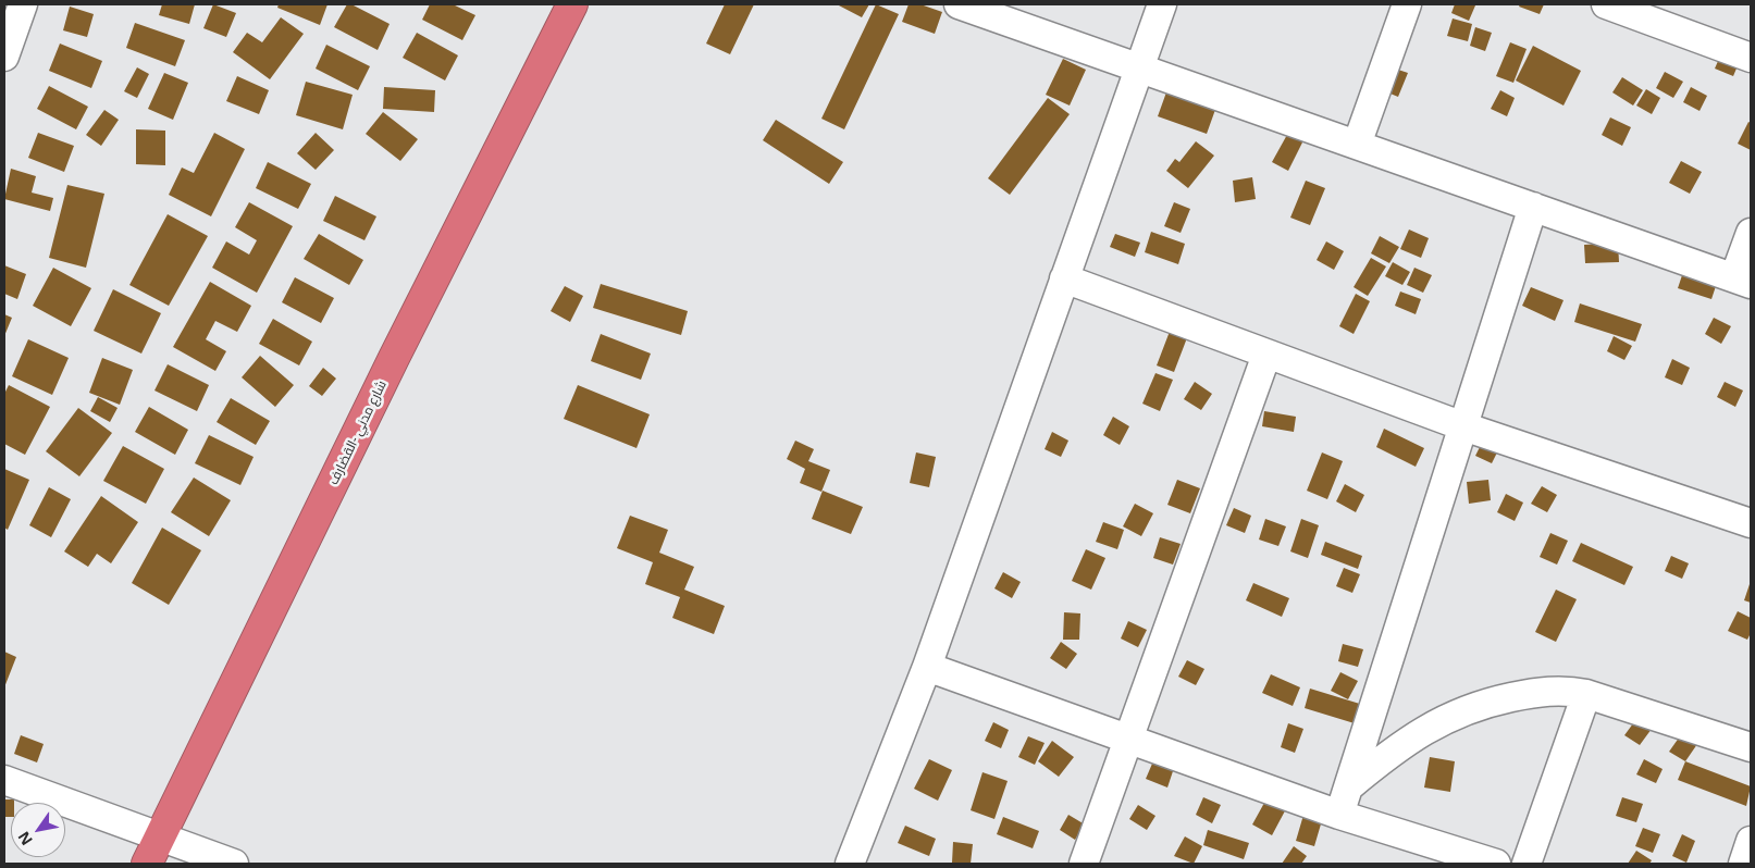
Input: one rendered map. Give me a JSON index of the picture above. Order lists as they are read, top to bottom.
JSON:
{
  "streets": {
    "highway": ["شارع مدني -القضارف"]
  },
  "north": "bottom left"
}
